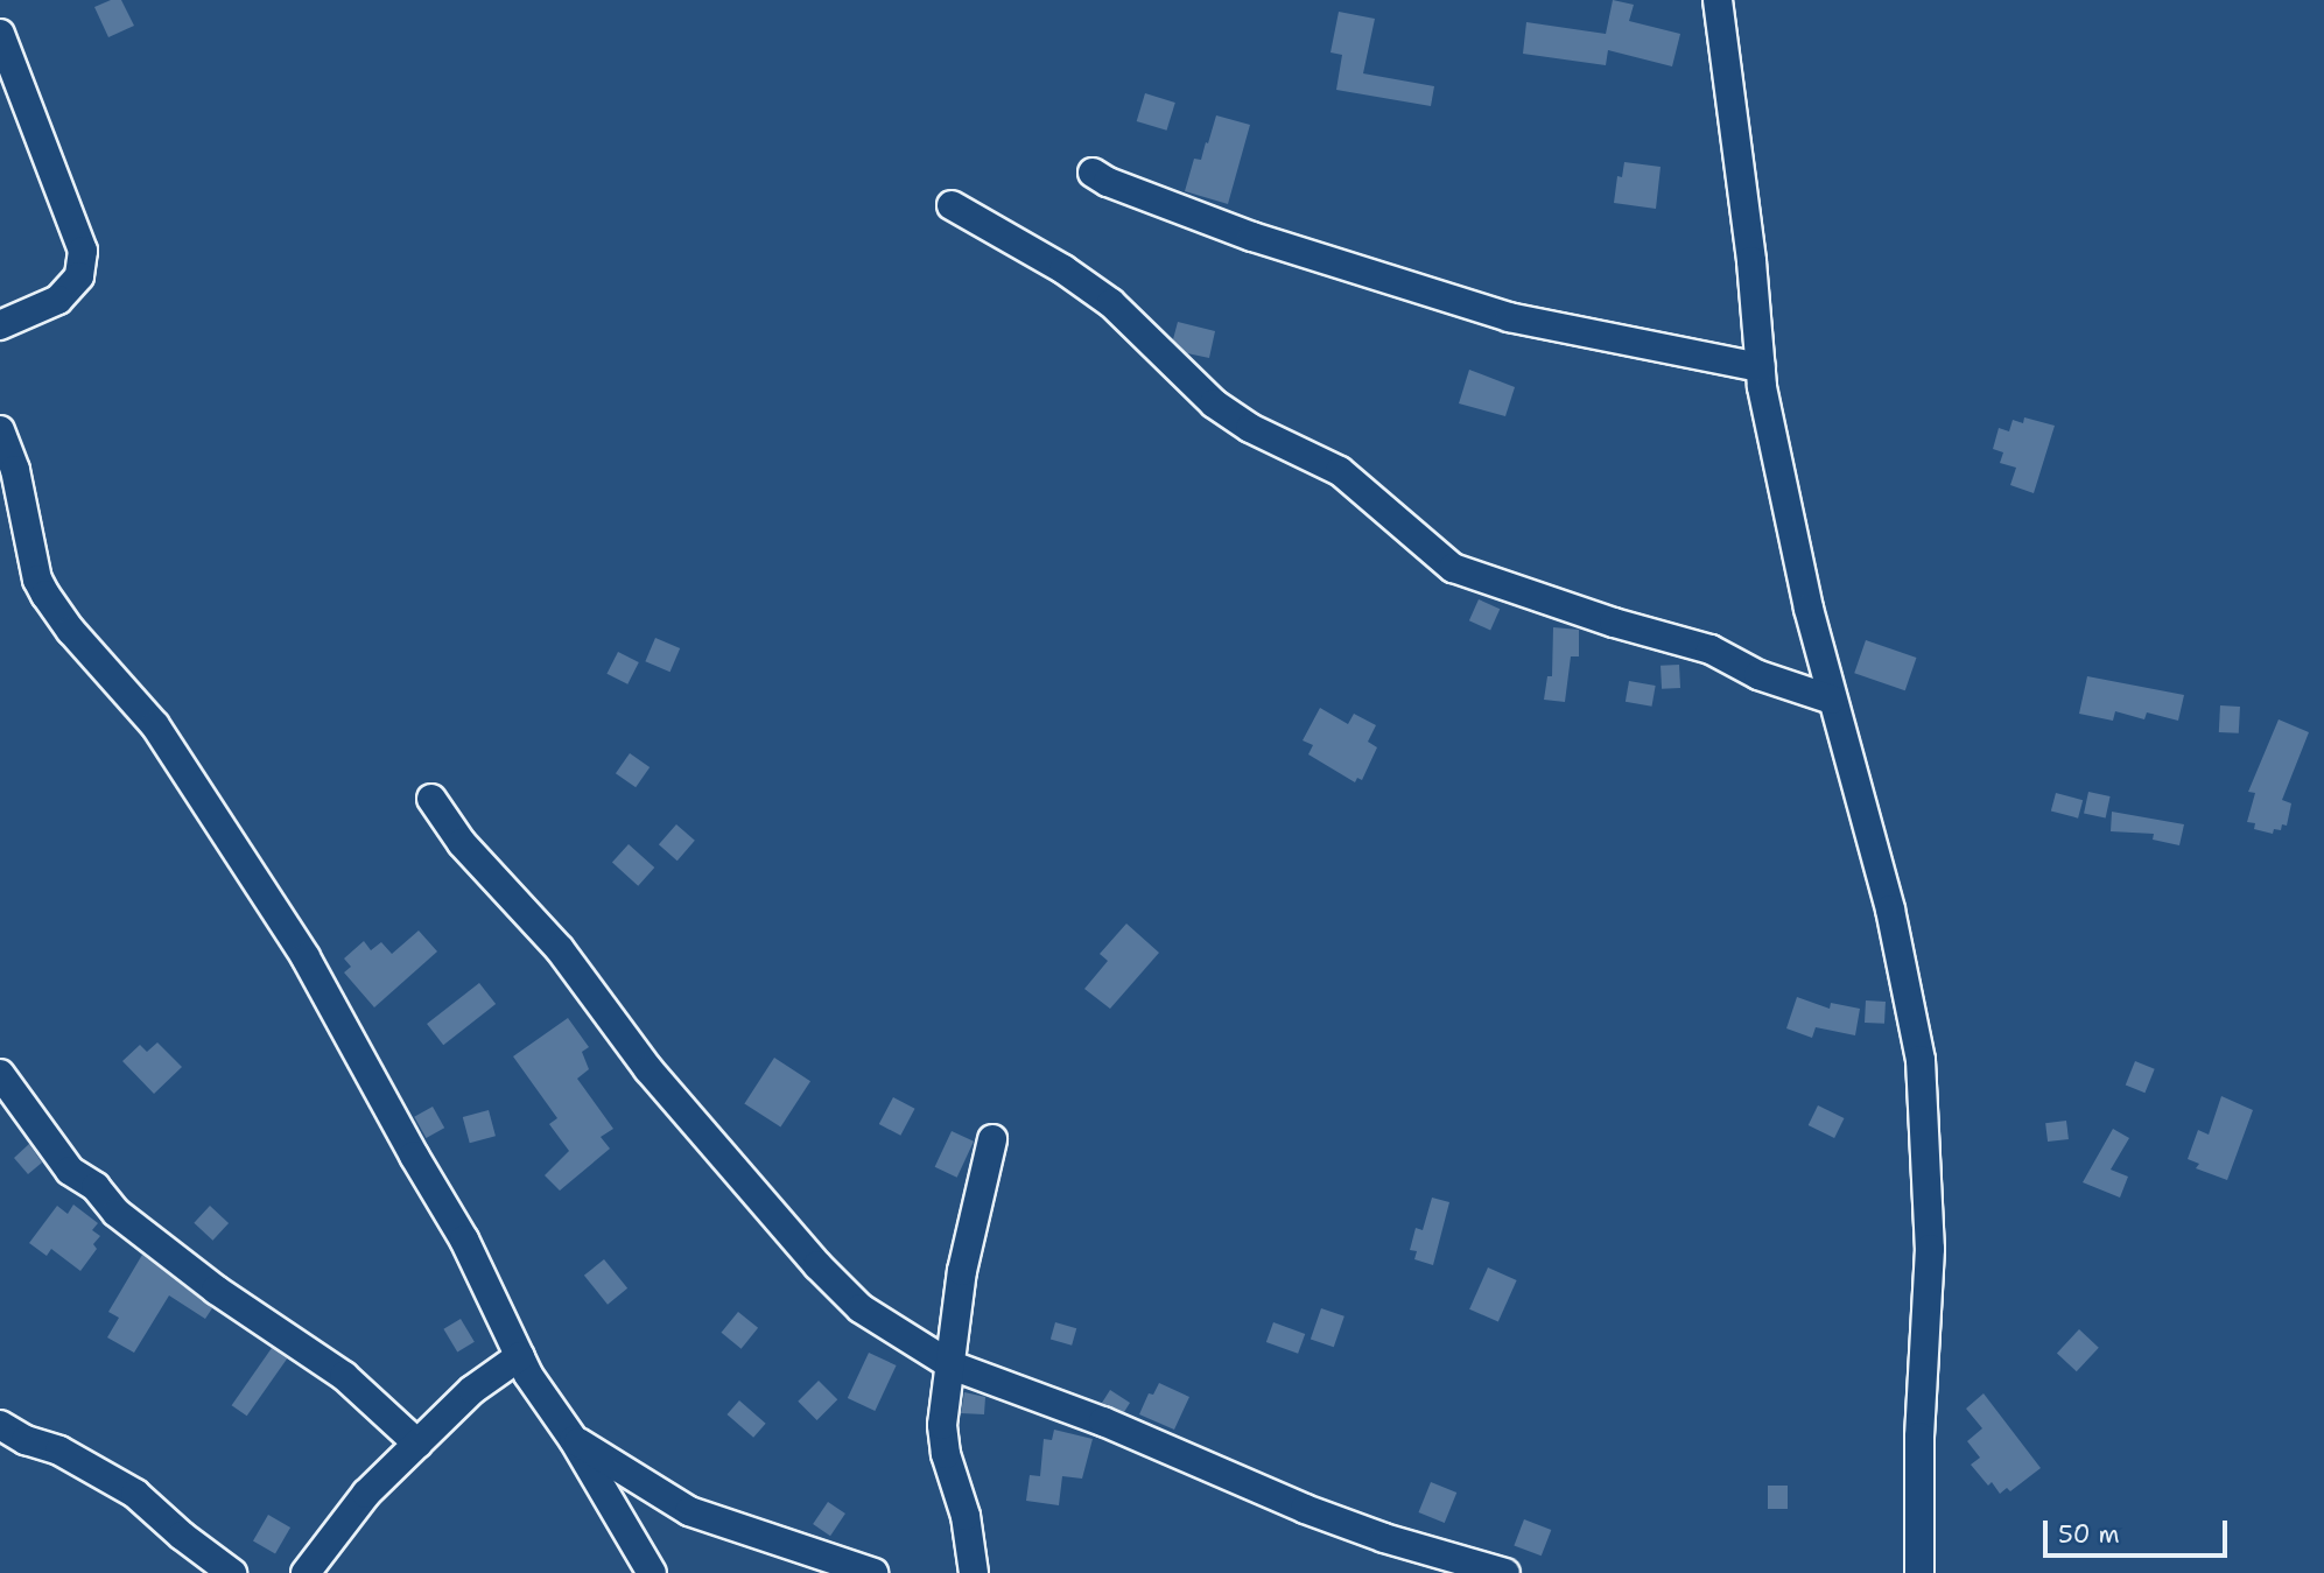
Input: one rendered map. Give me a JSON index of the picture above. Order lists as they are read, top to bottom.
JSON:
{
  "scale_bar": "50 m"
}
